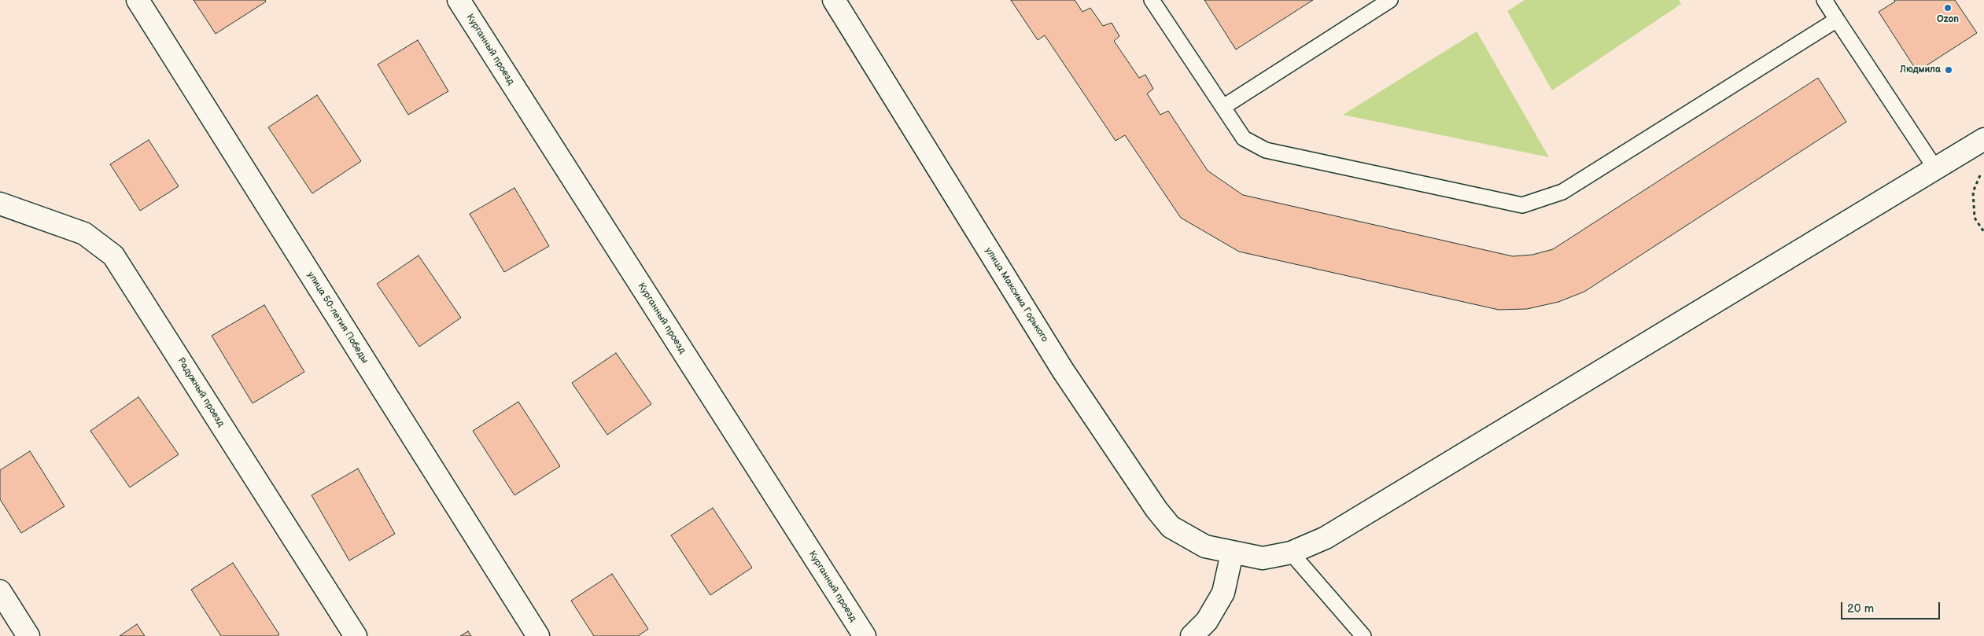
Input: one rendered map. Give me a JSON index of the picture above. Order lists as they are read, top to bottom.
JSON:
{
  "streets": {
    "street": [
      "Курганный проезд",
      "улица Максима Горького",
      "улица 50-летия Победы",
      "Радужный проезд"
    ]
  },
  "places": ["Ozon", "Людмила"],
  "scale_bar": "20 m"
}
